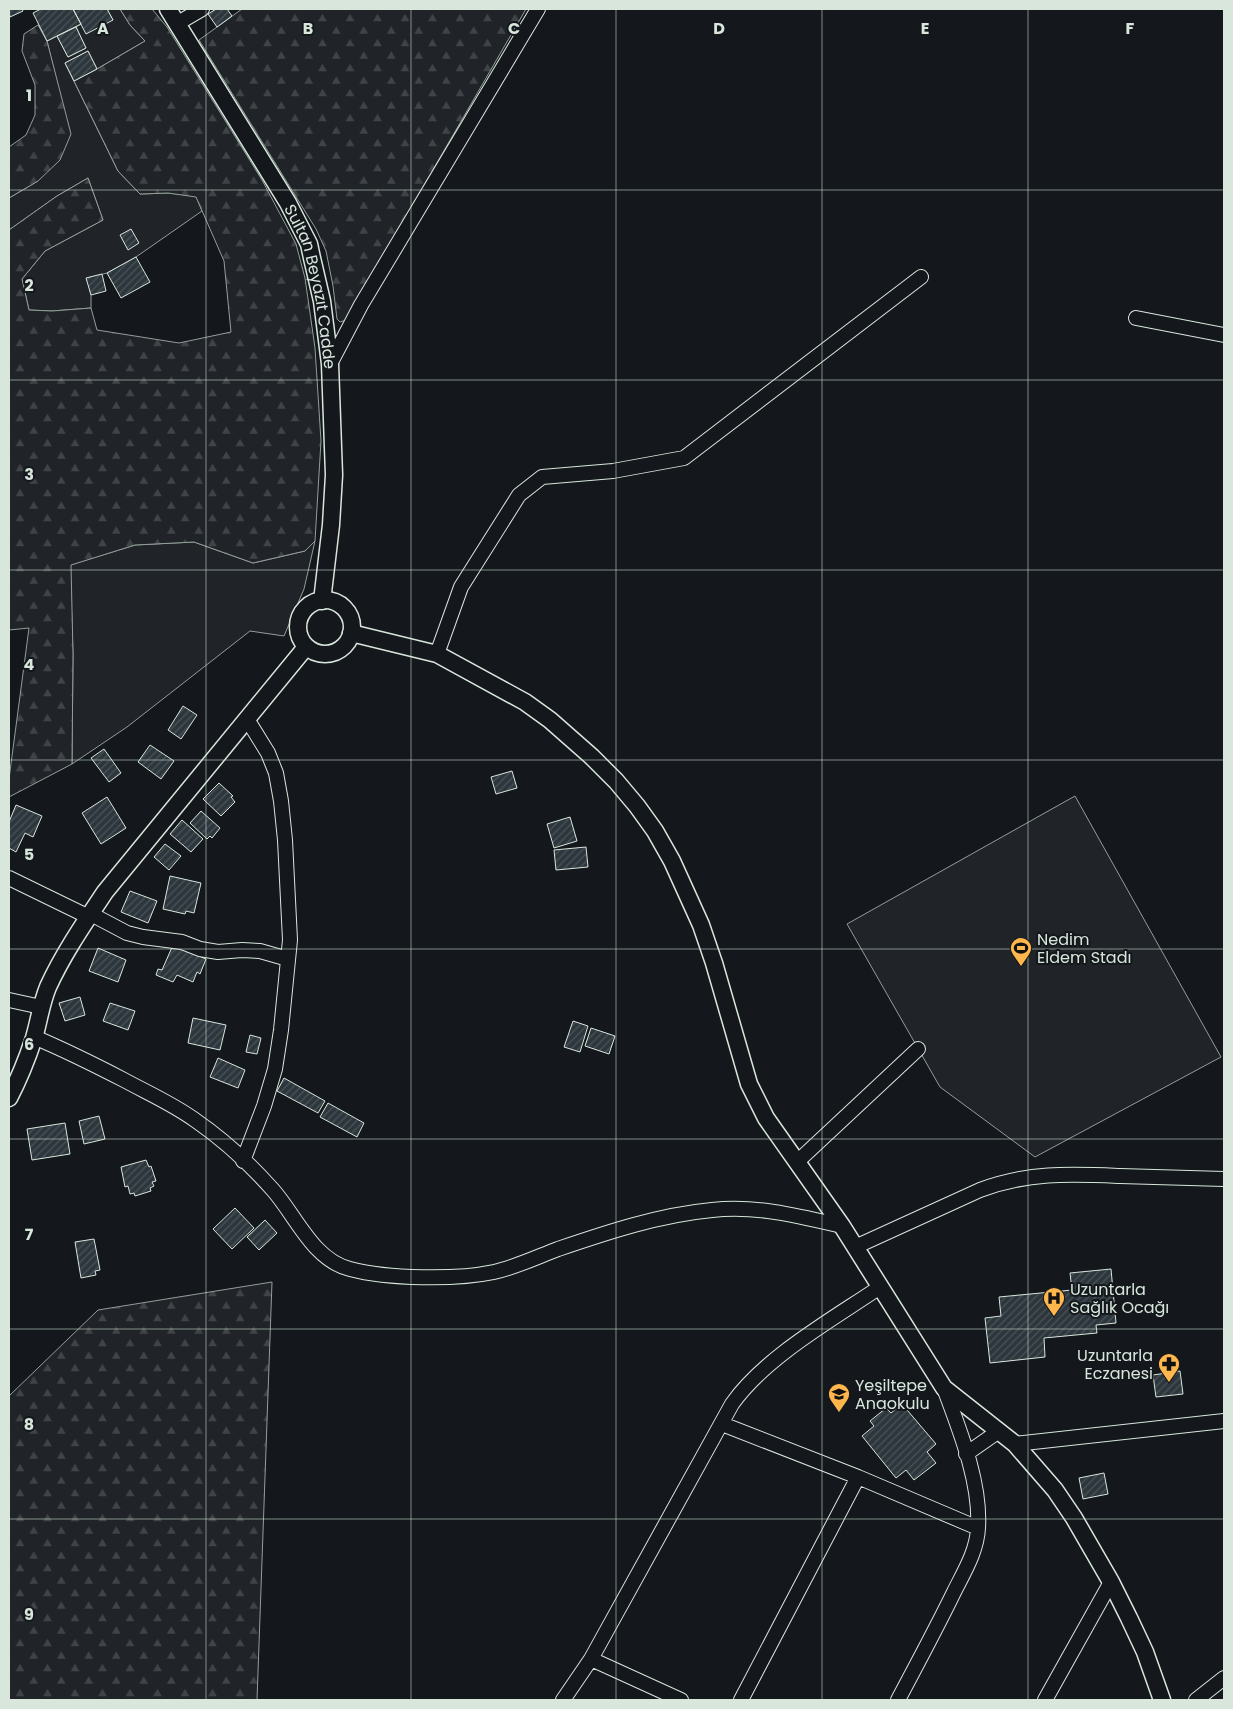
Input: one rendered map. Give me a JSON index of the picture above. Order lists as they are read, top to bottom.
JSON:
{
  "streets": {
    "street": ["Sultan Beyazıt Cadde"]
  },
  "places": {
    "sports": ["Nedim Eldem Stadı"],
    "hospital": ["Uzuntarla Sağlık Ocağı"],
    "pharmacy": ["Uzuntarla Eczanesi"],
    "school or university": ["Yeşiltepe Anaokulu"]
  },
  "grid": {
    "columns": [
      "A",
      "B",
      "C",
      "D",
      "E",
      "F"
    ],
    "rows": [
      "1",
      "2",
      "3",
      "4",
      "5",
      "6",
      "7",
      "8",
      "9"
    ]
  }
}
